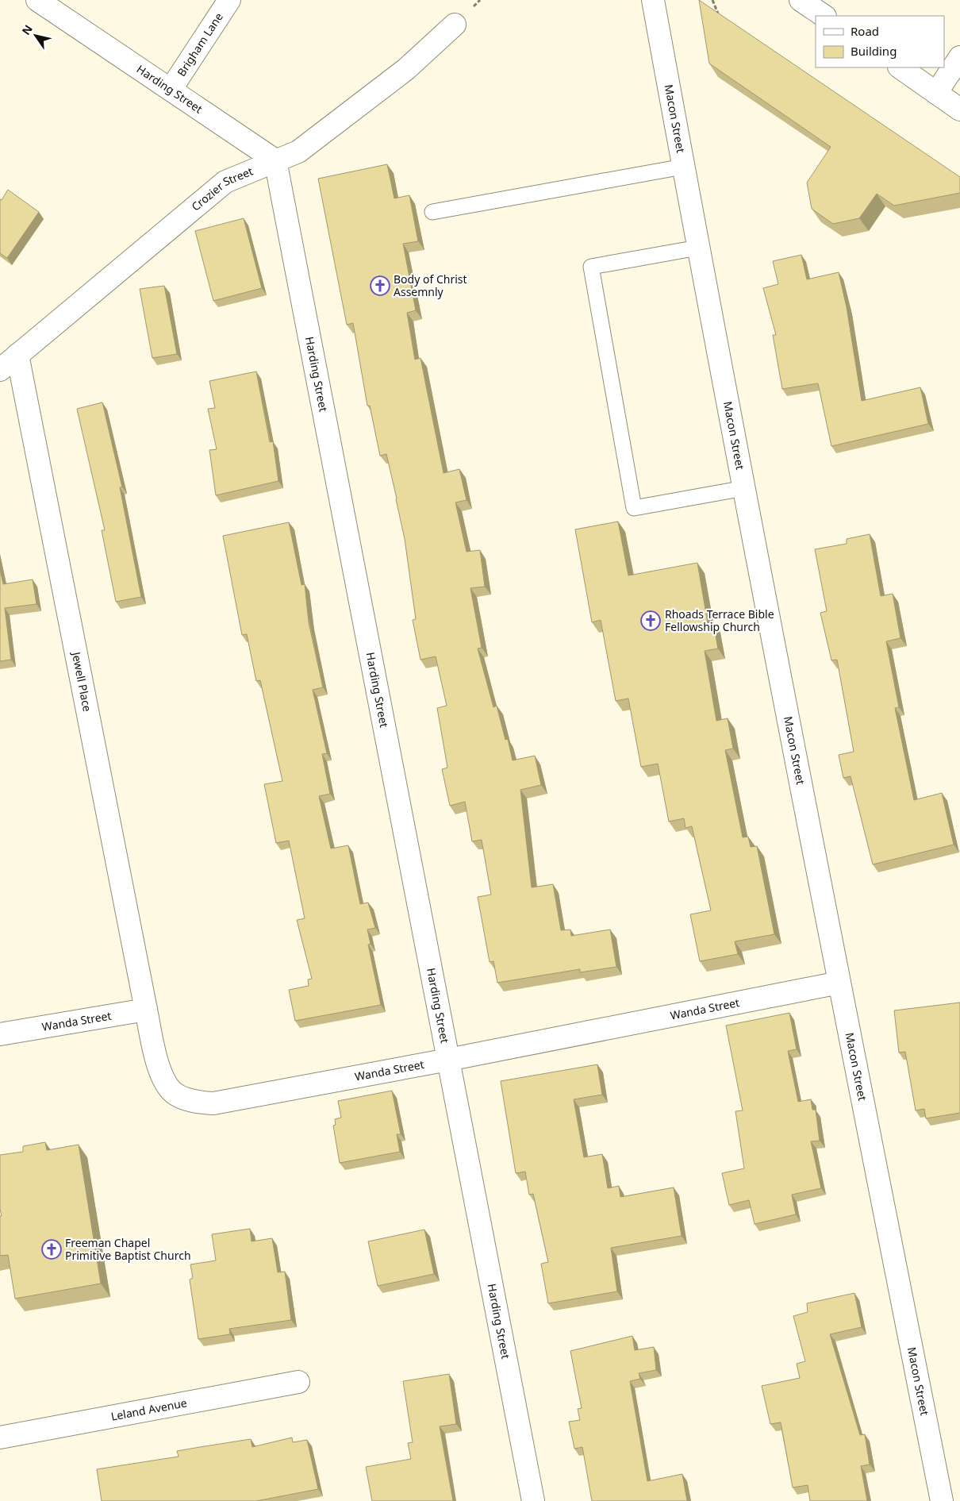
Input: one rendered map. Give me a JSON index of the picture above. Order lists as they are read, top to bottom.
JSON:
{
  "streets": {
    "street": [
      "Brigham Lane",
      "Harding Street",
      "Macon Street",
      "Crozier Street",
      "Jewell Place",
      "Wanda Street",
      "Leland Avenue"
    ]
  },
  "crossings": [
    ["Brigham Lane", "Harding Street"],
    ["Harding Street", "Crozier Street"],
    ["Harding Street", "Wanda Street"],
    ["Macon Street", "Wanda Street"],
    ["Crozier Street", "Jewell Place"],
    ["Jewell Place", "Wanda Street"]
  ],
  "places": {
    "church": ["Body of Christ Assemnly", "Rhoads Terrace Bible Fellowship Church", "Freeman Chapel Primitive Baptist Church"]
  },
  "legend": ["Road", "Building"],
  "north": "top left"
}
